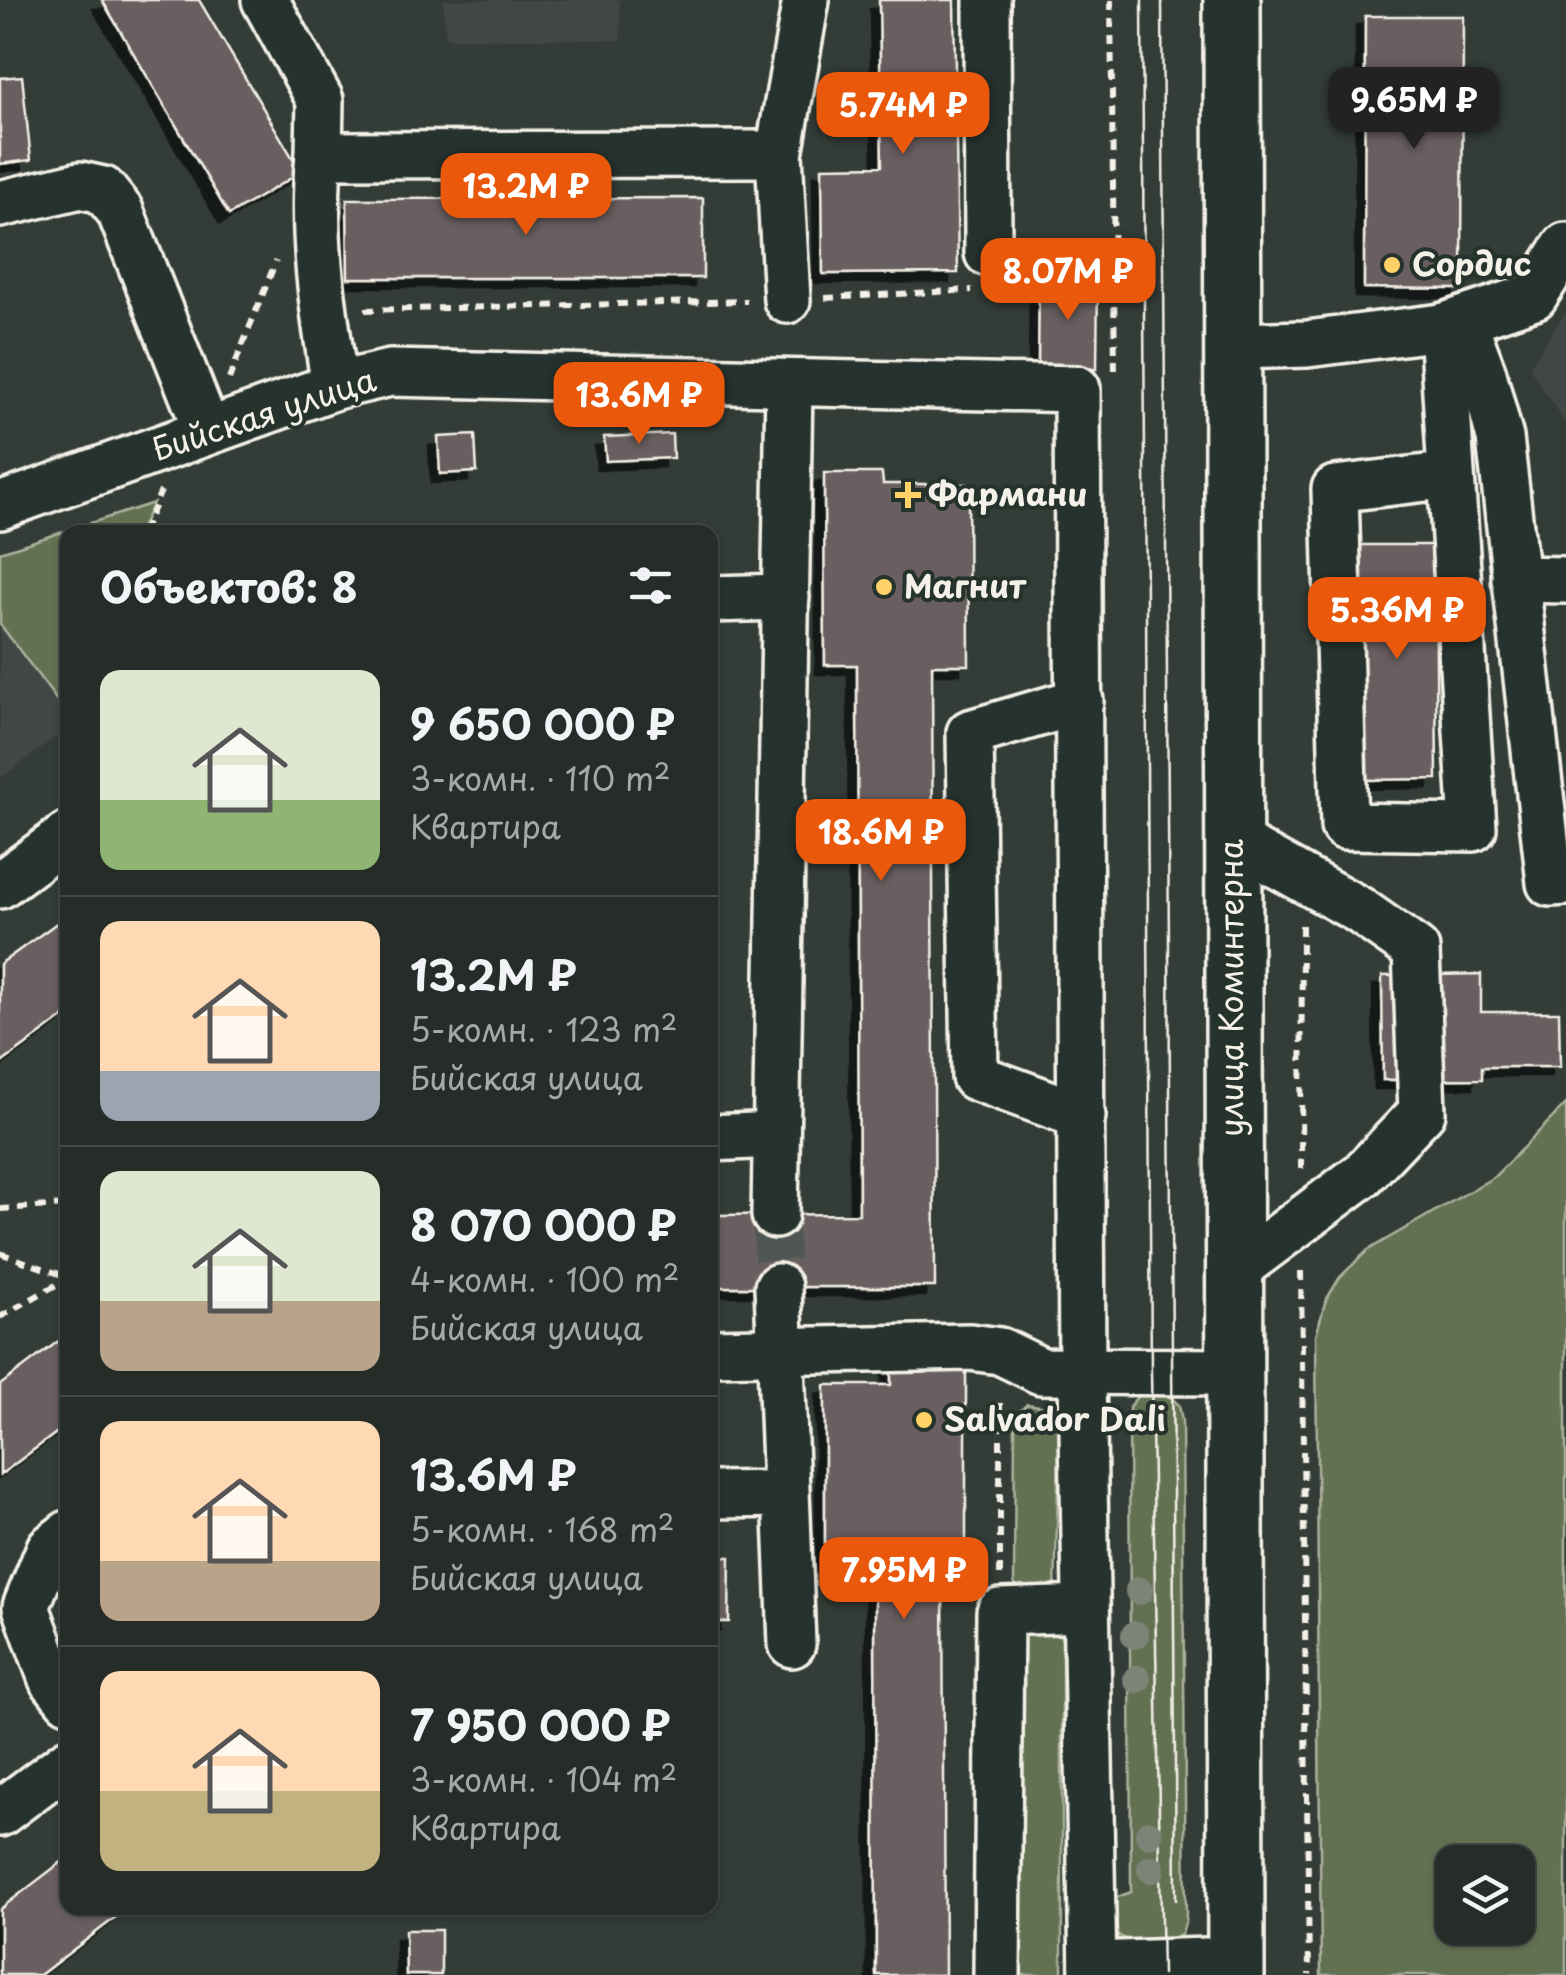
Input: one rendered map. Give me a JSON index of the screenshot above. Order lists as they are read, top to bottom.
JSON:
{
  "streets": {
    "main road": ["улица Коминтерна"],
    "street": ["Бийская улица"]
  },
  "places": {
    "other": ["Сордис", "Магнит", "Salvador Dali"],
    "health": ["Фармани"]
  },
  "page": {
    "price": [
      "9.65M ₽",
      "5.74M ₽",
      "13.2M ₽",
      "8.07M ₽",
      "13.6M ₽",
      "5.36M ₽",
      "18.6M ₽",
      "7.95M ₽"
    ],
    "heading": "Объектов: 8",
    "list": [
      {
        "name": "9 650 000 ₽",
        "note": "3-комн. · 110 m² · Квартира"
      },
      {
        "name": "13.2M ₽",
        "note": "5-комн. · 123 m² · Бийская улица"
      },
      {
        "name": "8 070 000 ₽",
        "note": "4-комн. · 100 m² · Бийская улица"
      },
      {
        "name": "13.6M ₽",
        "note": "5-комн. · 168 m² · Бийская улица"
      },
      {
        "name": "7 950 000 ₽",
        "note": "3-комн. · 104 m² · Квартира"
      }
    ]
  }
}
